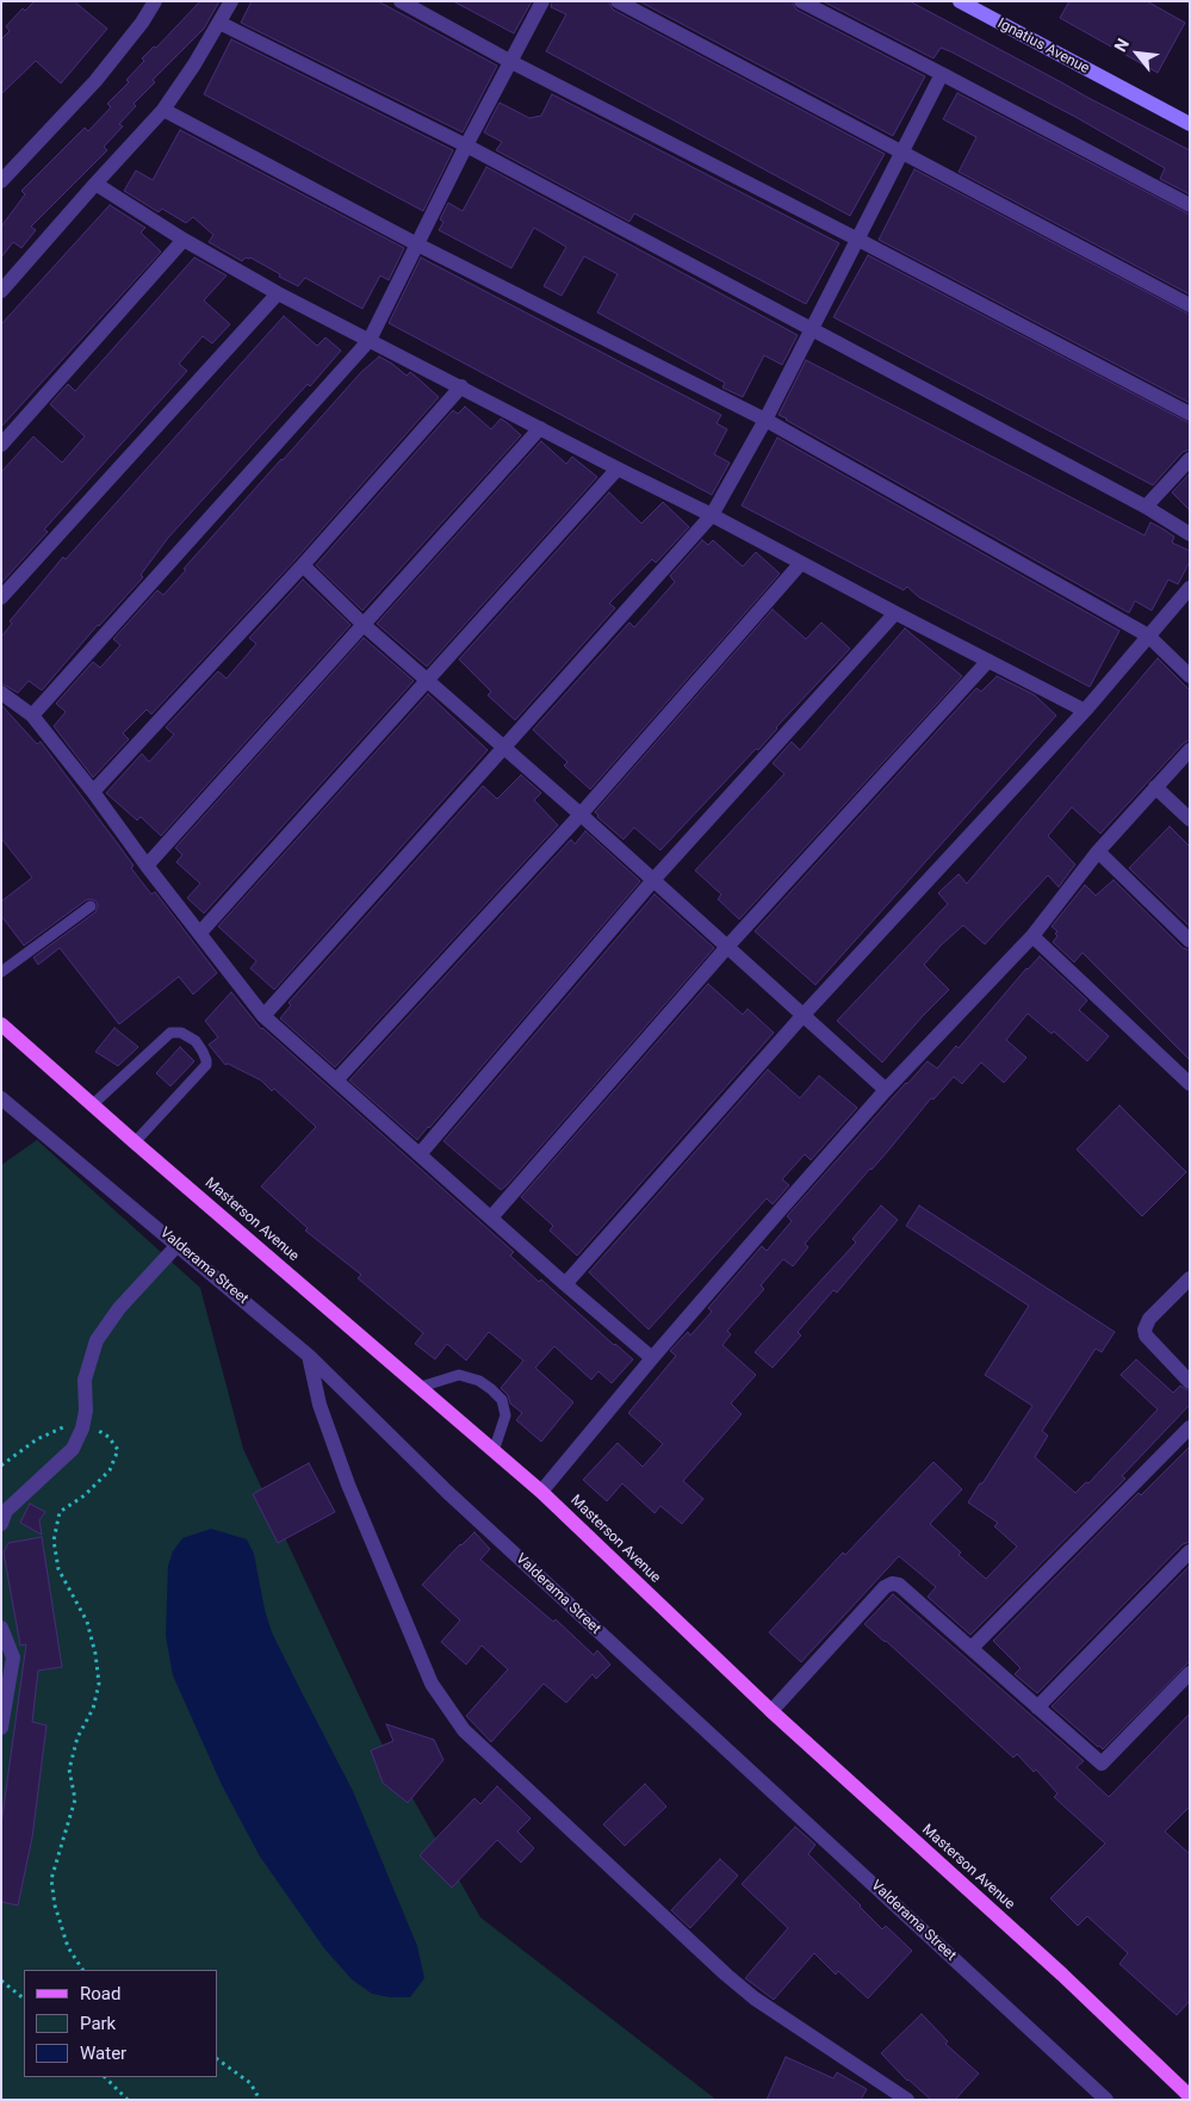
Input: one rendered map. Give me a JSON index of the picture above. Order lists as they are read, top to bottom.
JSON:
{
  "streets": {
    "main road": ["Masterson Avenue"],
    "street": ["Ignatius Avenue", "Valderama Street"]
  },
  "legend": ["Road", "Park", "Water"],
  "north": "top left"
}
